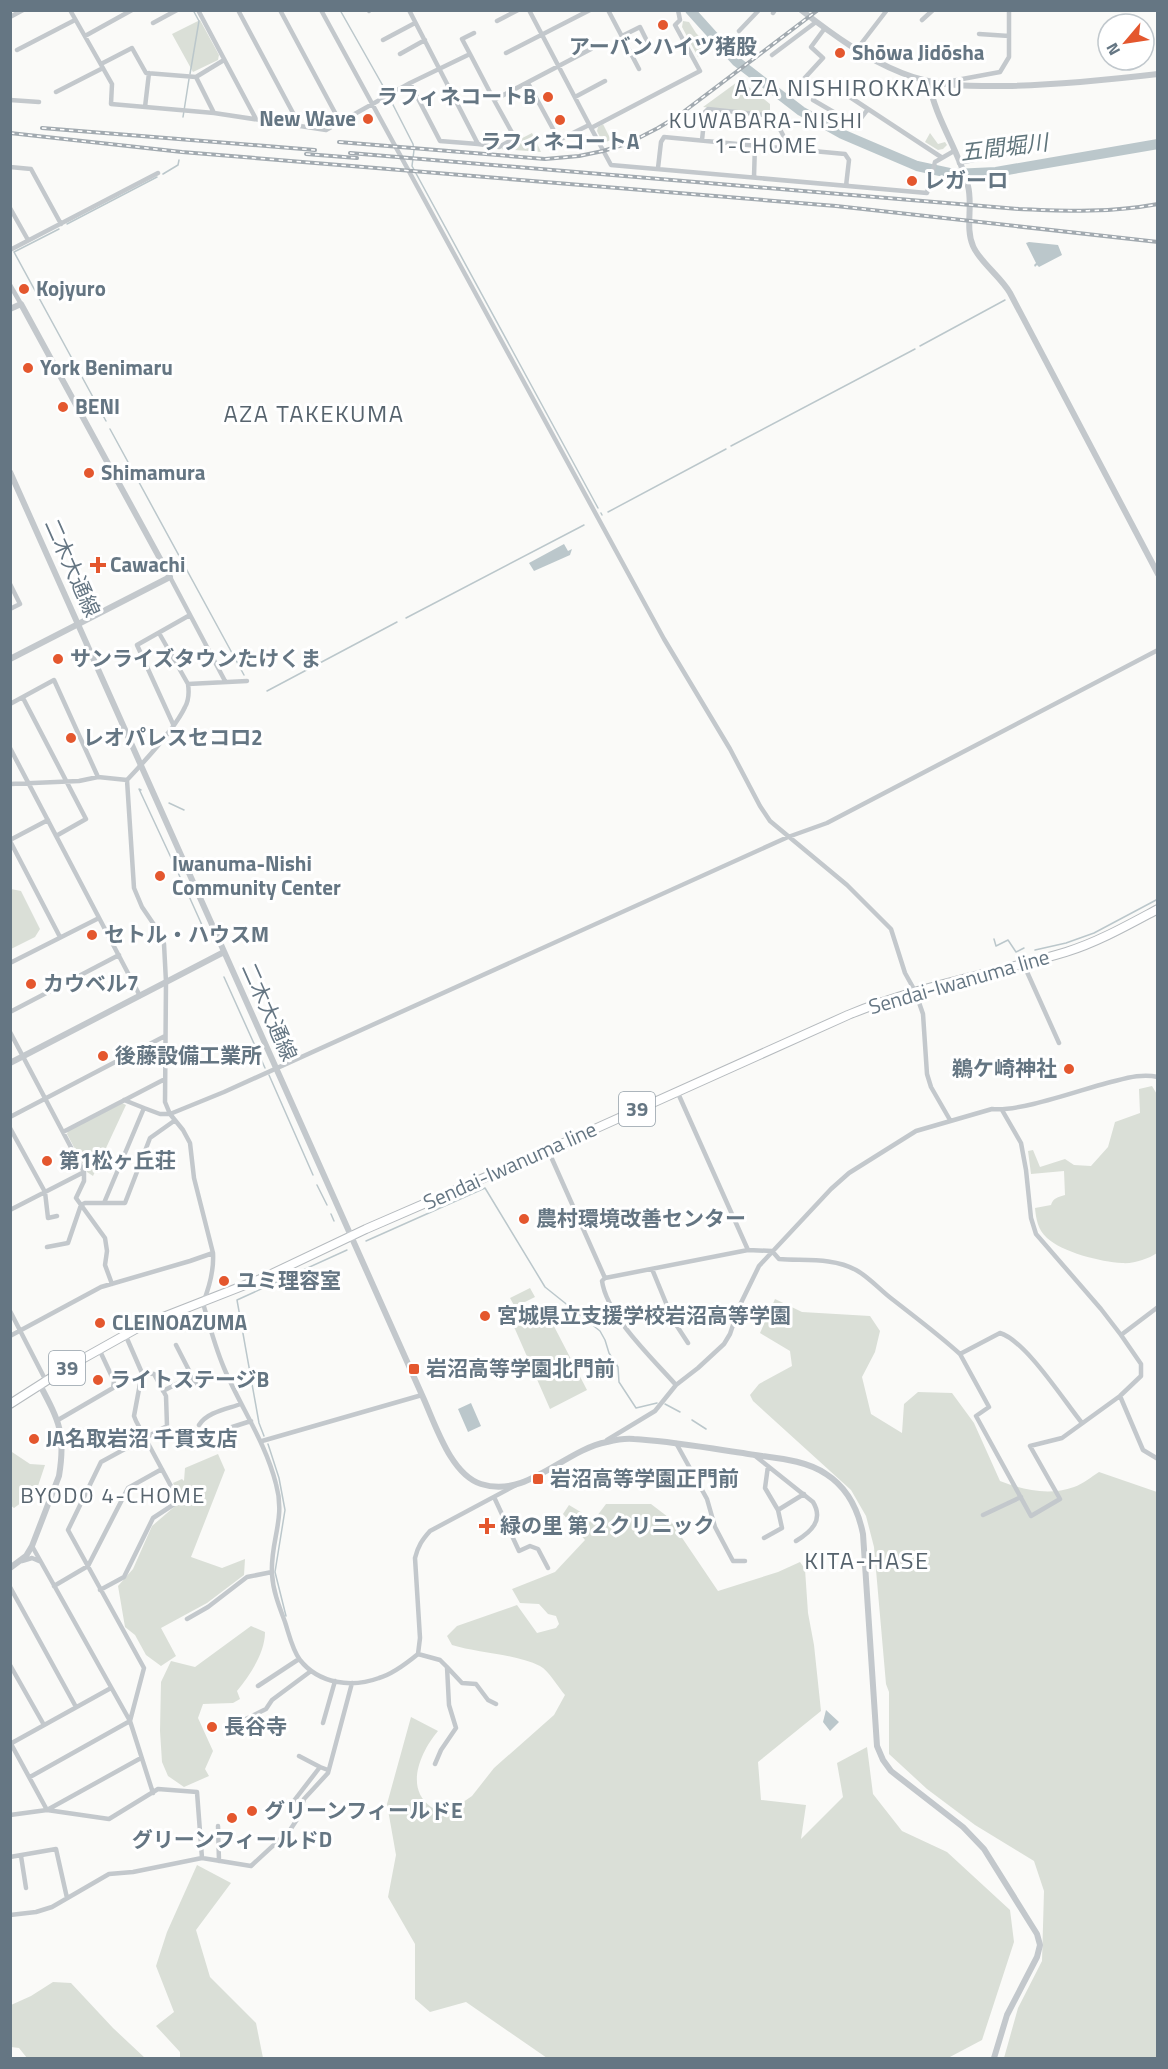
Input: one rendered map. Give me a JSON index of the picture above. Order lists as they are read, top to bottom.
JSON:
{
  "streets": {
    "main road": ["Sendai-Iwanuma line", "39"],
    "street": ["二木大通線"]
  },
  "crossings": [
    ["二木大通線", "Sendai-Iwanuma line"]
  ],
  "districts": [
    "AZA NISHIROKKAKU",
    "KUWABARA-NISHI 1-CHOME",
    "AZA TAKEKUMA",
    "BYODO 4-CHOME",
    "KITA-HASE"
  ],
  "water": ["五間堀川"],
  "places": {
    "other": [
      "アーバンハイツ猪股",
      "Shōwa Jidōsha",
      "ラフィネコートB",
      "New Wave",
      "ラフィネコートA",
      "レガーロ",
      "Kojyuro",
      "York Benimaru",
      "BENI",
      "Shimamura",
      "サンライズタウンたけくま",
      "レオパレスセコロ2",
      "Iwanuma-Nishi Community Center",
      "セトル・ハウスM",
      "カウベル7",
      "後藤設備工業所",
      "鵜ケ崎神社",
      "第1松ヶ丘荘",
      "農村環境改善センター",
      "ユミ理容室",
      "宮城県立支援学校岩沼高等学園",
      "CLEINOAZUMA",
      "ライトステージB",
      "JA名取岩沼 千貫支店",
      "長谷寺",
      "グリーンフィールドE",
      "グリーンフィールドD"
    ],
    "health": ["Cawachi", "緑の里 第２クリニック"],
    "transit": ["岩沼高等学園北門前", "岩沼高等学園正門前"]
  },
  "north": "bottom left"
}
